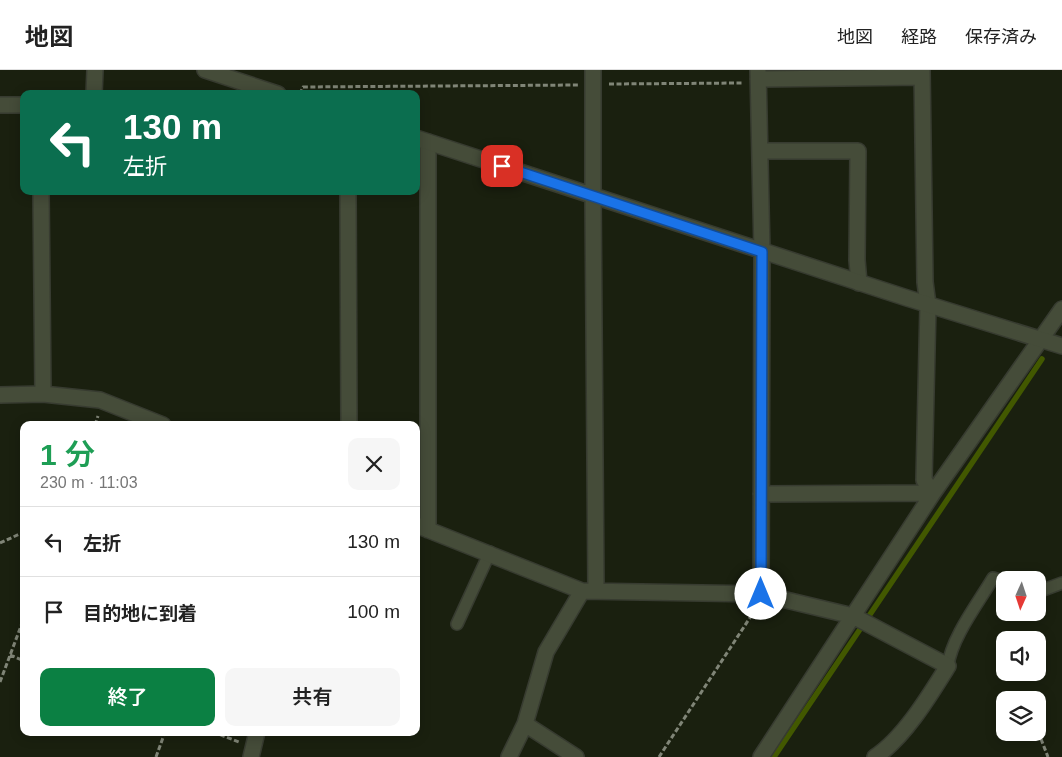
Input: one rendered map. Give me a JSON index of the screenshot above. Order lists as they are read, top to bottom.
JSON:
{
  "north": "bottom",
  "page": {
    "header": "地図",
    "nav": ["地図", "経路", "保存済み"],
    "turn": ["130 m", "左折"],
    "heading": ["1 分", "230 m · 11:03"],
    "list": [
      {
        "name": "左折",
        "value": "130 m"
      },
      {
        "name": "目的地に到着",
        "value": "100 m"
      }
    ],
    "buttons": ["終了", "共有"]
  }
}
